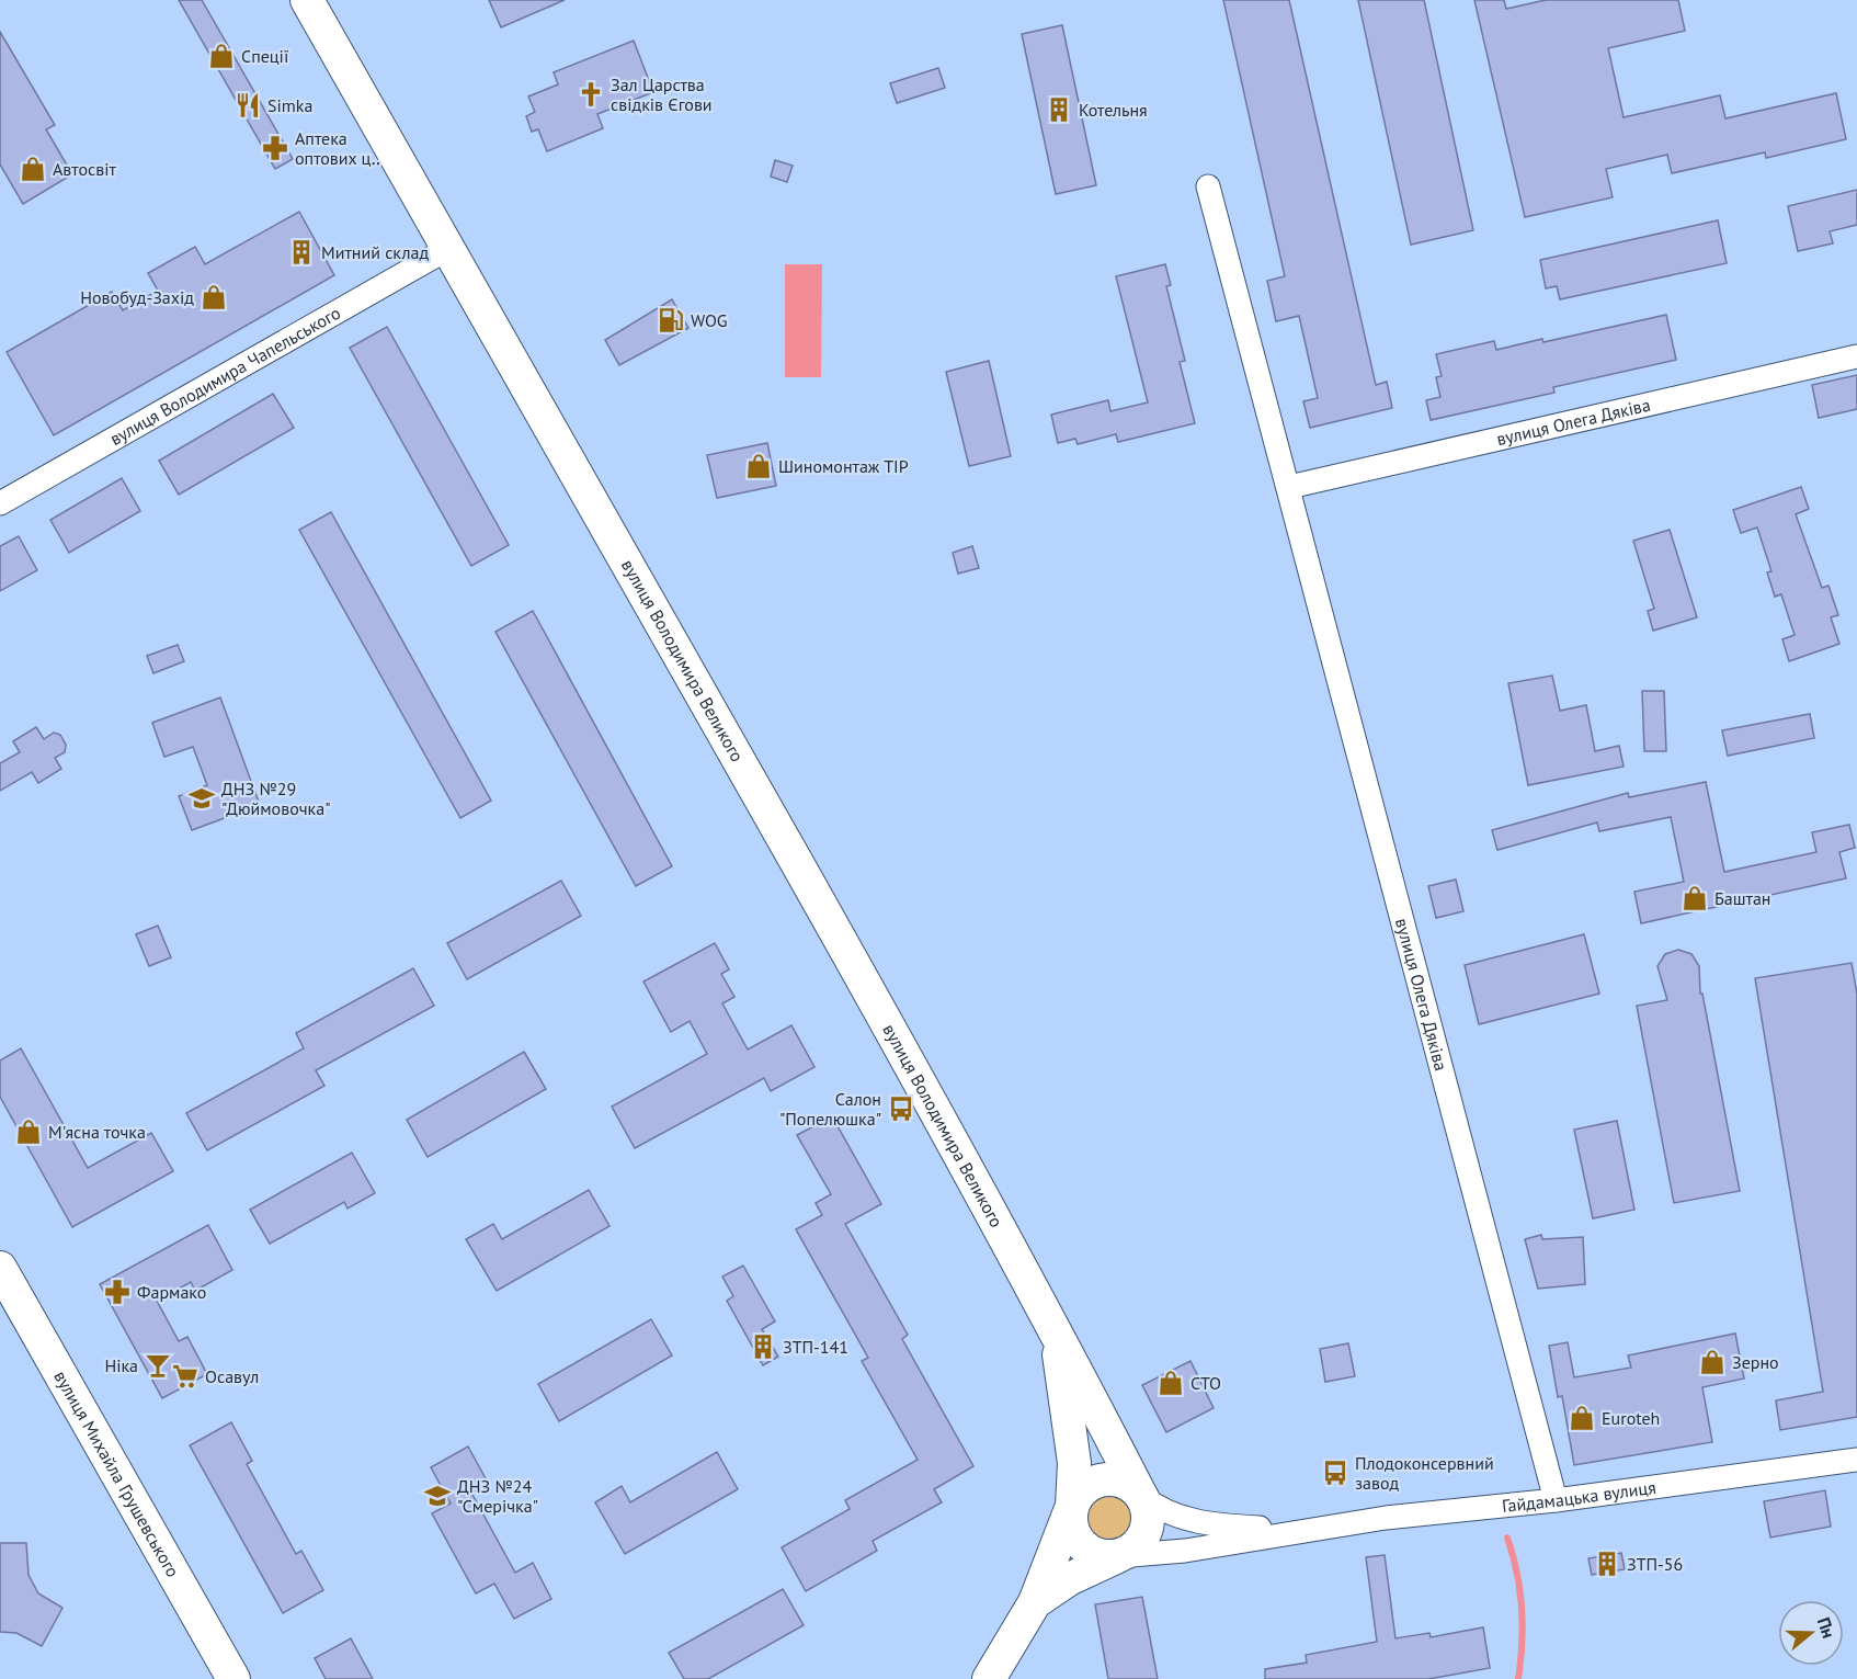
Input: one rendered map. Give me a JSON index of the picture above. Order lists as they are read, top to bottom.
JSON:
{
  "streets": {
    "street": [
      "вулиця Володимира Чапельського",
      "вулиця Олега Дяківа",
      "вулиця Володимира Великого",
      "вулиця Михайла Грушевського",
      "Гайдамацька вулиця"
    ]
  },
  "crossings": [
    ["вулиця Володимира Чапельського", "вулиця Володимира Великого"],
    ["вулиця Олега Дяківа", "Гайдамацька вулиця"],
    ["вулиця Володимира Великого", "Гайдамацька вулиця"]
  ],
  "places": {
    "shop": [
      "Спеції",
      "Автосвіт",
      "Новобуд-Захід",
      "Шиномонтаж ТІР",
      "Баштан",
      "М'ясна точка",
      "Зерно",
      "СТО",
      "Euroteh"
    ],
    "church": ["Зал Царства свідків Єгови"],
    "restaurant": ["Simka"],
    "building": [
      "Котельня",
      "Митний склад",
      "ЗТП-141",
      "ЗТП-56"
    ],
    "pharmacy": ["Аптека оптових ц‥", "Фармако"],
    "fuel station": ["WOG"],
    "school or university": ["ДНЗ №29 \"Дюймовочка\"", "ДНЗ №24 \"Смерічка\""],
    "bus stop": ["Салон \"Попелюшка\"", "Плодоконсервний завод"],
    "bar": ["Ніка"],
    "supermarket": ["Осавул"]
  },
  "north": "right"
}
